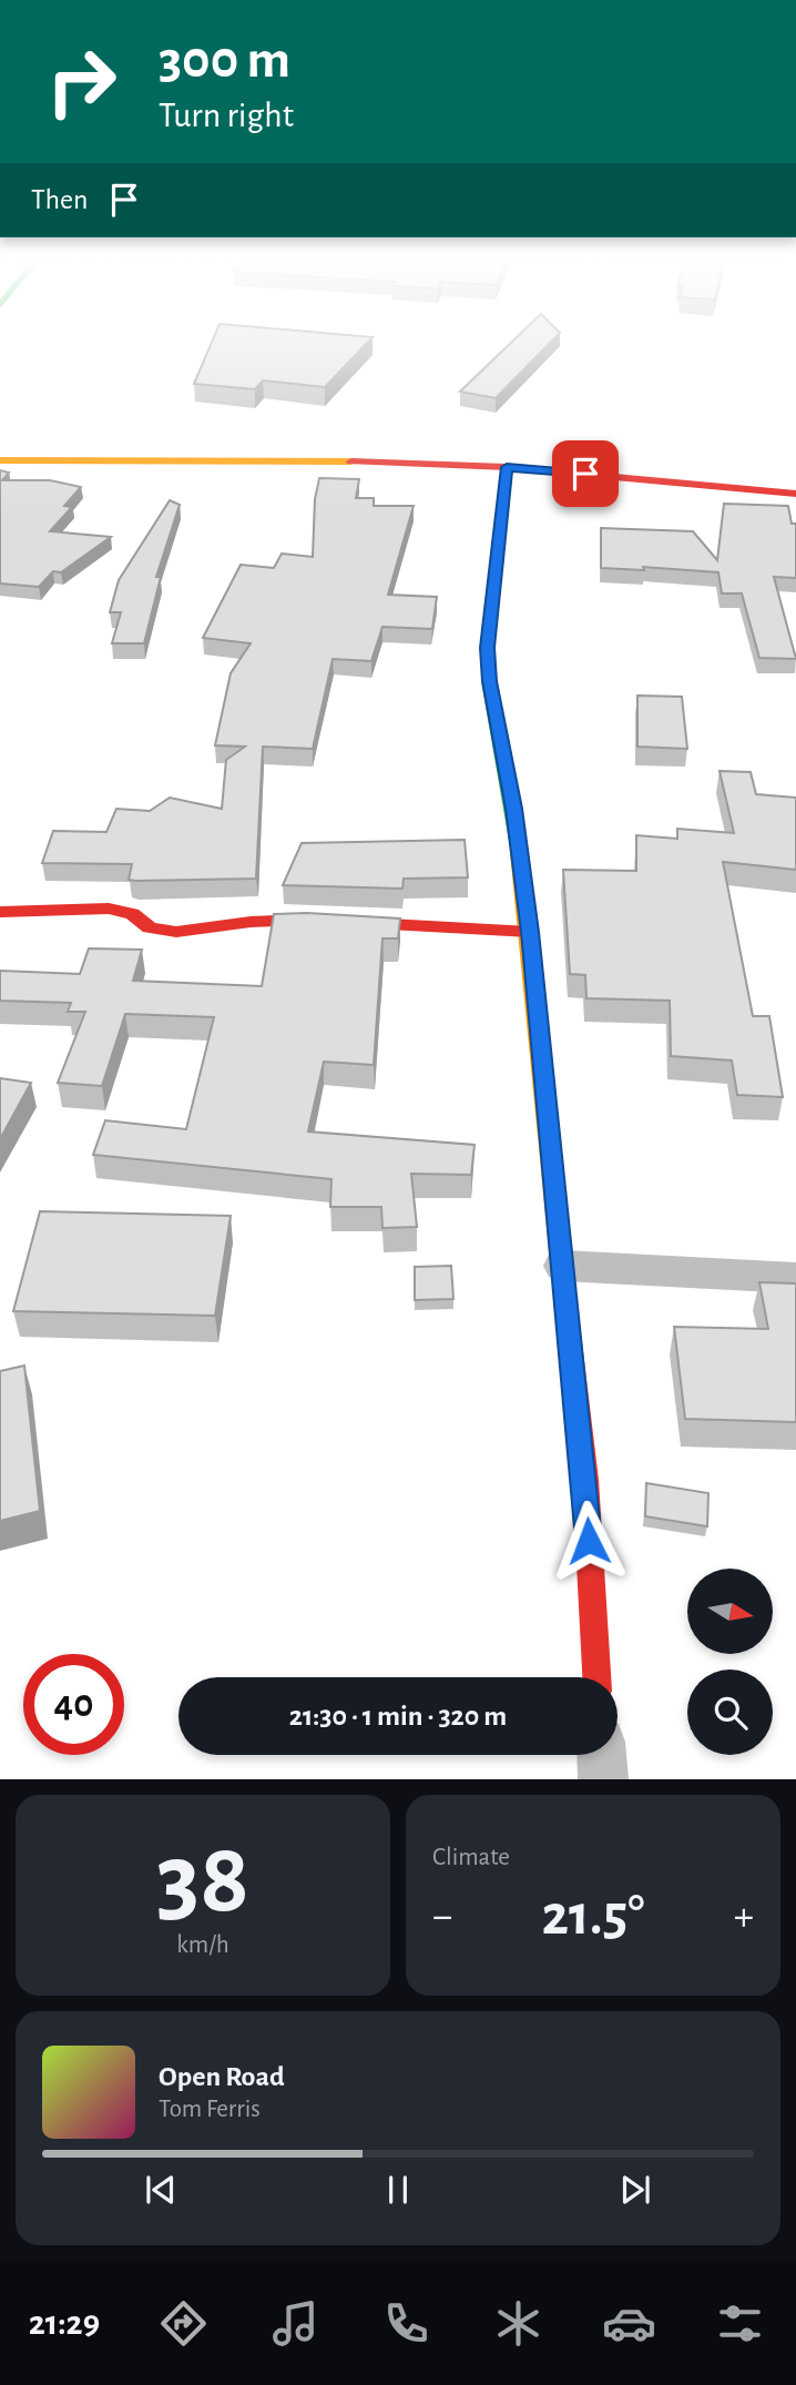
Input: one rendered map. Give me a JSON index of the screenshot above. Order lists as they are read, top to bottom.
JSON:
{
  "north": "right",
  "page": {
    "turn": ["300 m", "Turn right"],
    "then": "Then",
    "limit": "40",
    "trip": "21:30 · 1 min · 320 m",
    "tile": [
      ["38", "km/h"],
      "Climate"
    ],
    "heat": ["−", "21.5°", "+"],
    "song": ["Open Road", "Tom Ferris"],
    "tabs": "21:29"
  }
}
